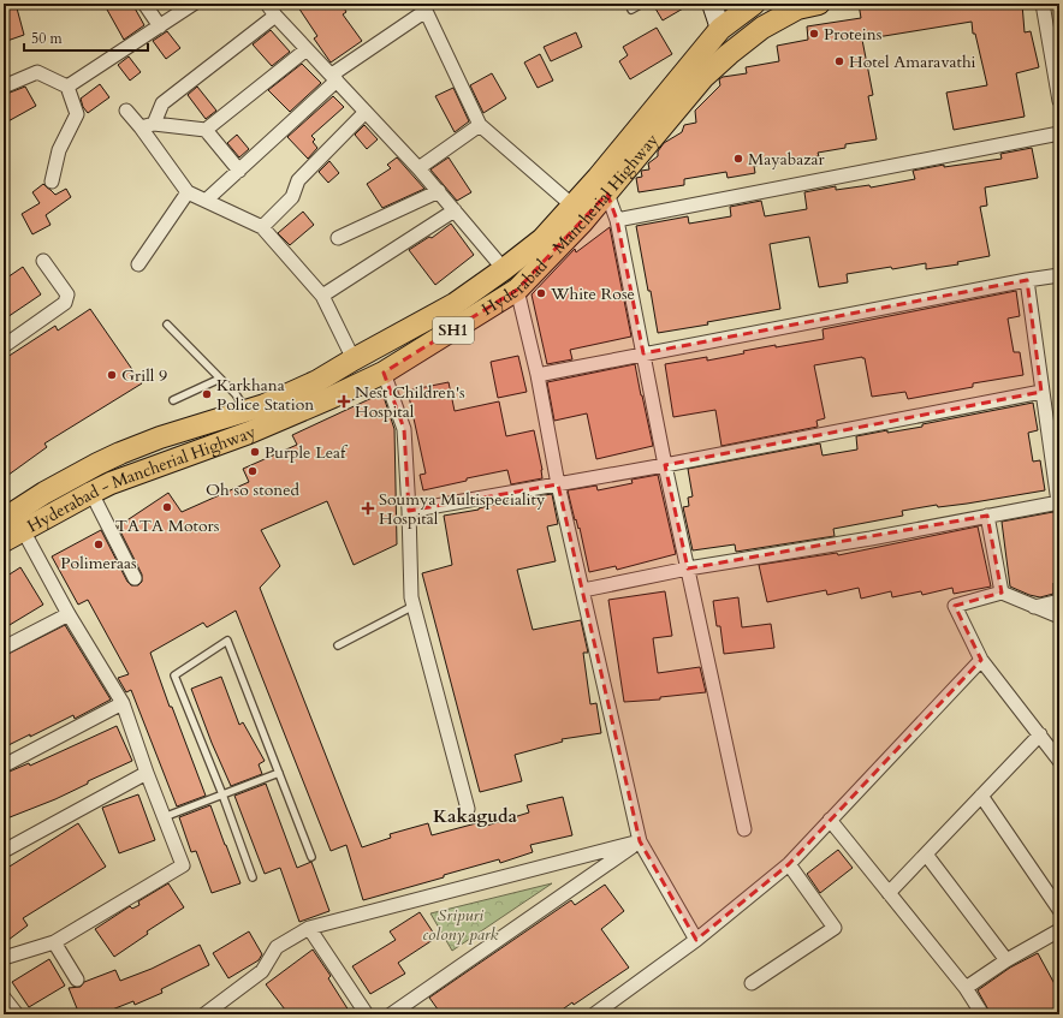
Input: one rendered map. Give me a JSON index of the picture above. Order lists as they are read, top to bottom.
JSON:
{
  "streets": {
    "main road": ["Hyderabad - Mancherial Highway", "SH1"]
  },
  "districts": ["Kakaguda"],
  "parks": ["Sripuri colony park"],
  "places": {
    "other": [
      "Proteins",
      "Hotel Amaravathi",
      "Mayabazar",
      "White Rose",
      "Grill 9",
      "Karkhana Police Station",
      "Purple Leaf",
      "Oh so stoned",
      "TATA Motors",
      "Polimeraas"
    ],
    "health": ["Nest Children's Hospital", "Soumya Multispeciality Hospital"]
  },
  "scale_bar": "50 m"
}
